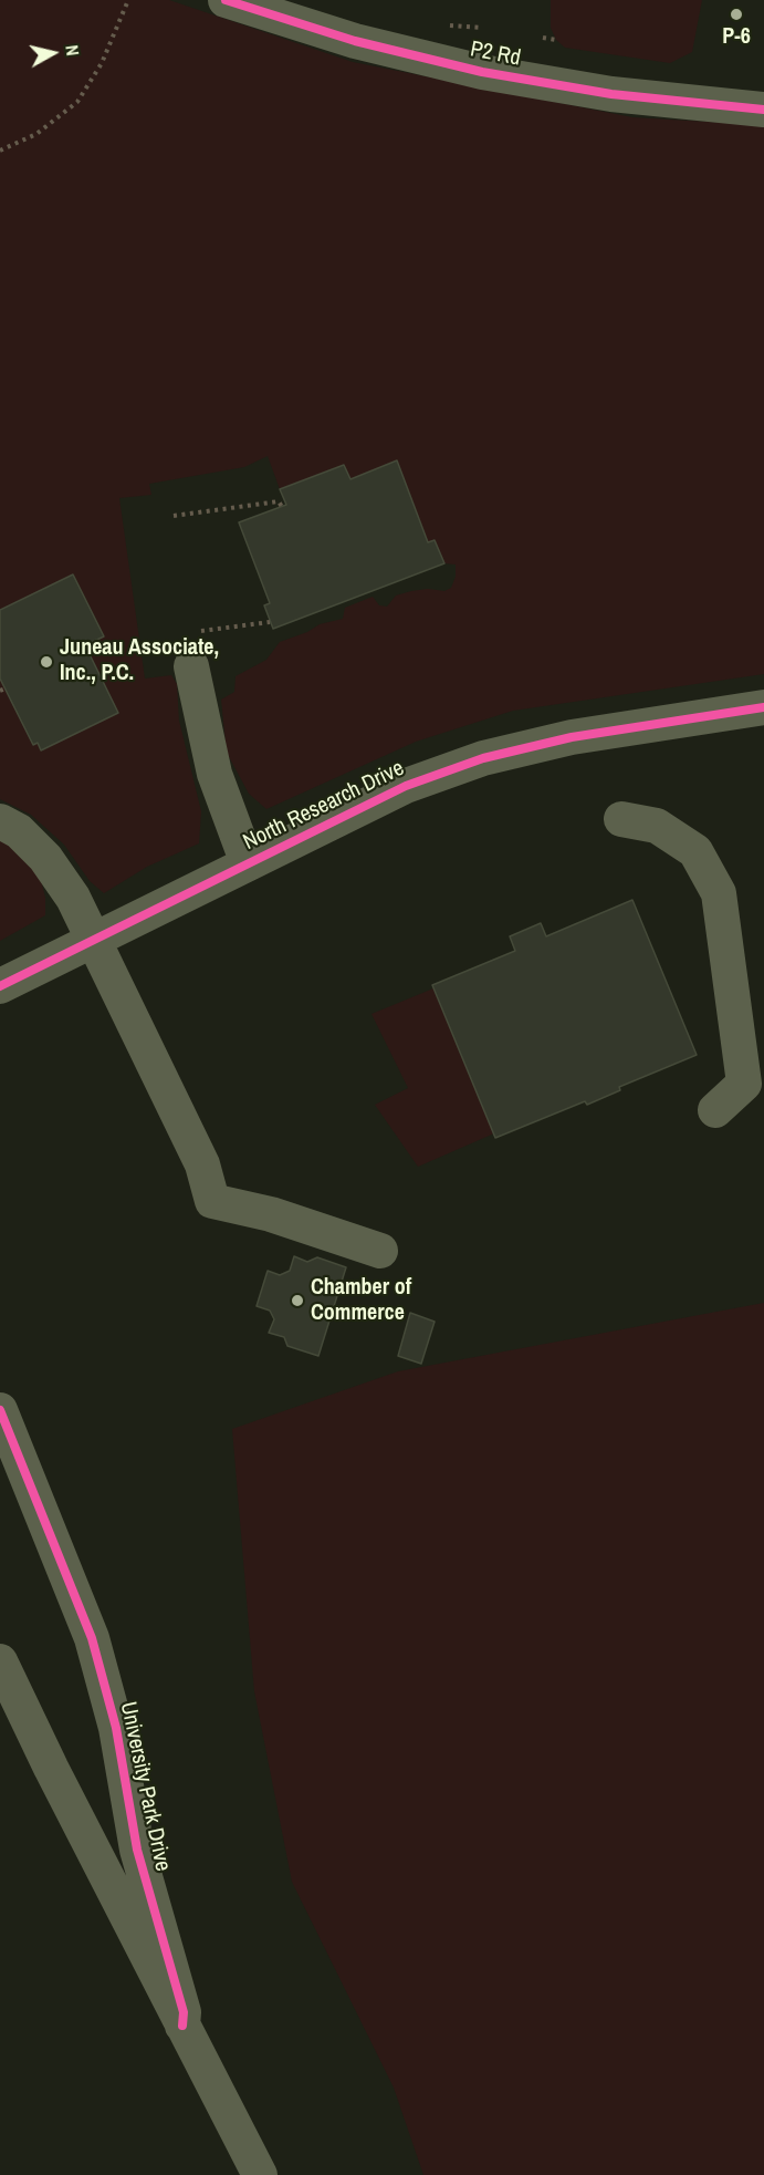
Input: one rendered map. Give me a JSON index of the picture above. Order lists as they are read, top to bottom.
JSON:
{
  "streets": {
    "street": ["P2 Rd", "North Research Drive", "University Park Drive"]
  },
  "places": ["P-6", "Juneau Associate, Inc., P.C.", "Chamber of Commerce"],
  "north": "right"
}
